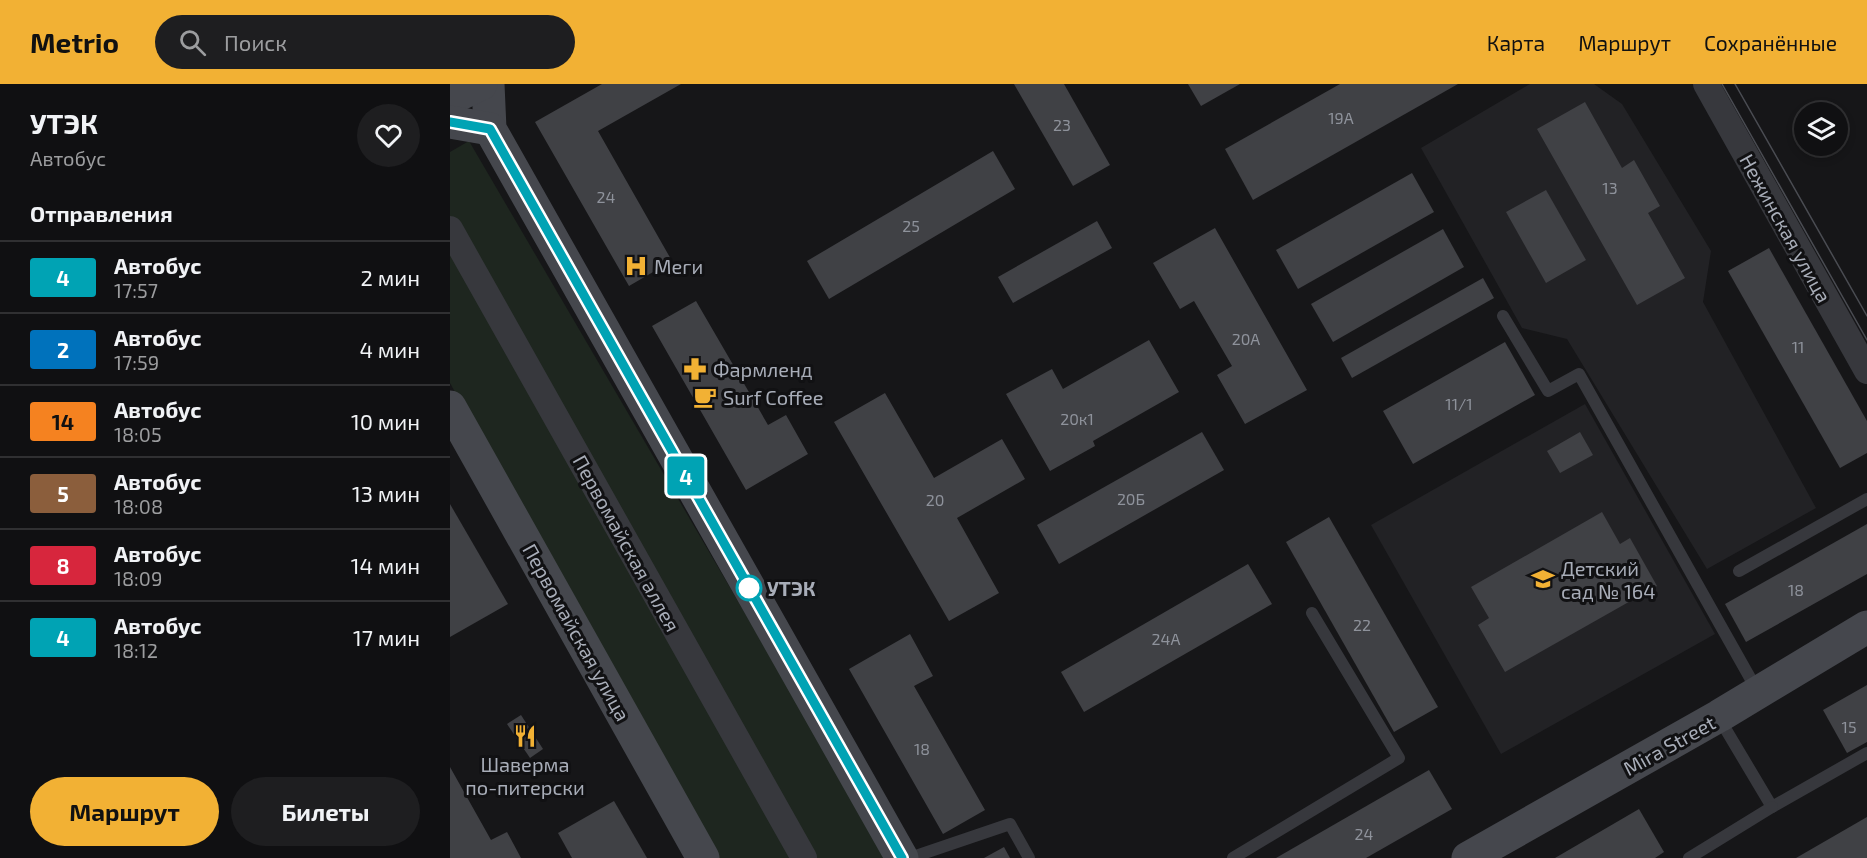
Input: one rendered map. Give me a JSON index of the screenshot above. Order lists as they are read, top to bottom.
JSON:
{
  "streets": {
    "main road": ["Первомайская улица", "Mira Street"],
    "street": ["Нежинская улица", "Первомайская аллея"]
  },
  "places": {
    "hospital": ["Меги"],
    "pharmacy": ["Фармленд"],
    "cafe": ["Surf Coffee"],
    "school or university": ["Детский сад № 164"],
    "other": ["УТЭК"],
    "restaurant": ["Шаверма по-питерски"]
  },
  "lines": ["bus line 4"],
  "house_numbers": [
    "19А",
    "23",
    "13",
    "24",
    "25",
    "20А",
    "11",
    "11/1",
    "20к1",
    "20Б",
    "20",
    "18",
    "22",
    "24А",
    "15",
    "18",
    "24"
  ],
  "page": {
    "header": "Metrio",
    "search": "Поиск",
    "nav": ["Карта", "Маршрут", "Сохранённые"],
    "heading": [
      ["УТЭК", "Автобус"],
      "Отправления"
    ],
    "on_map": "4",
    "list": [
      {
        "mark": "4",
        "name": "Автобус",
        "note": "17:57",
        "value": "2 мин"
      },
      {
        "mark": "2",
        "name": "Автобус",
        "note": "17:59",
        "value": "4 мин"
      },
      {
        "mark": "14",
        "name": "Автобус",
        "note": "18:05",
        "value": "10 мин"
      },
      {
        "mark": "5",
        "name": "Автобус",
        "note": "18:08",
        "value": "13 мин"
      },
      {
        "mark": "8",
        "name": "Автобус",
        "note": "18:09",
        "value": "14 мин"
      },
      {
        "mark": "4",
        "name": "Автобус",
        "note": "18:12",
        "value": "17 мин"
      }
    ],
    "buttons": ["Маршрут", "Билеты"]
  }
}
